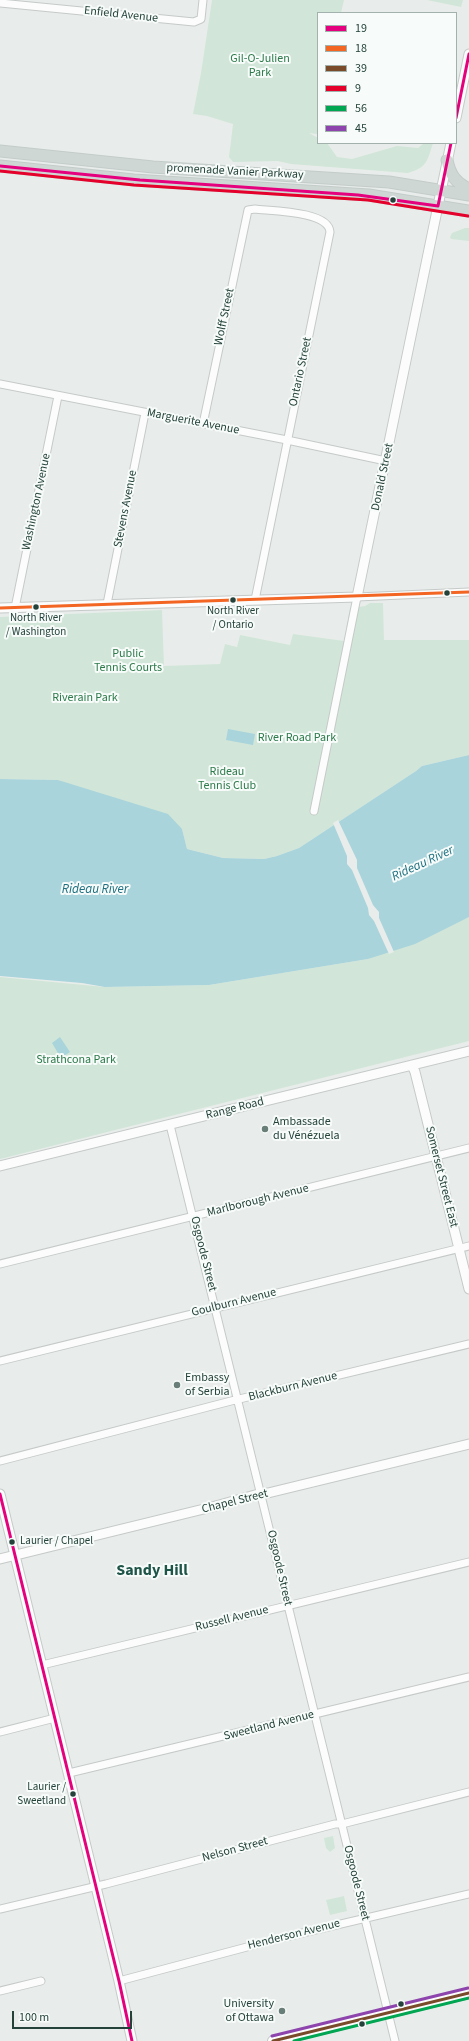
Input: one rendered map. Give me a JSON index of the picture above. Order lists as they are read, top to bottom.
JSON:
{
  "streets": {
    "main road": ["promenade Vanier Parkway"],
    "street": [
      "Enfield Avenue",
      "Wolff Street",
      "Ontario Street",
      "Marguerite Avenue",
      "Donald Street",
      "Washington Avenue",
      "Stevens Avenue",
      "Range Road",
      "Somerset Street East",
      "Marlborough Avenue",
      "Osgoode Street",
      "Goulburn Avenue",
      "Blackburn Avenue",
      "Chapel Street",
      "Russell Avenue",
      "Sweetland Avenue",
      "Nelson Street",
      "Henderson Avenue"
    ]
  },
  "crossings": [
    ["promenade Vanier Parkway", "Donald Street"],
    ["Wolff Street", "Ontario Street"],
    ["Wolff Street", "Marguerite Avenue"],
    ["Ontario Street", "Marguerite Avenue"],
    ["Marguerite Avenue", "Donald Street"],
    ["Marguerite Avenue", "Washington Avenue"],
    ["Marguerite Avenue", "Stevens Avenue"],
    ["Range Road", "Somerset Street East"],
    ["Range Road", "Osgoode Street"],
    ["Somerset Street East", "Marlborough Avenue"],
    ["Somerset Street East", "Goulburn Avenue"],
    ["Marlborough Avenue", "Osgoode Street"],
    ["Osgoode Street", "Goulburn Avenue"],
    ["Osgoode Street", "Blackburn Avenue"],
    ["Osgoode Street", "Chapel Street"],
    ["Osgoode Street", "Russell Avenue"],
    ["Osgoode Street", "Sweetland Avenue"],
    ["Osgoode Street", "Nelson Street"],
    ["Osgoode Street", "Henderson Avenue"]
  ],
  "districts": ["Sandy Hill"],
  "water": ["Rideau River"],
  "parks": [
    "Gil-O-Julien Park",
    "Public Tennis Courts",
    "Riverain Park",
    "River Road Park",
    "Rideau Tennis Club",
    "Strathcona Park"
  ],
  "places": [
    "North River / Ontario",
    "North River / Washington",
    "Ambassade du Vénézuela",
    "Embassy of Serbia",
    "Laurier / Chapel",
    "Laurier / Sweetland",
    "University of Ottawa"
  ],
  "lines": [
    "transit line 19",
    "transit line 9",
    "transit line 18",
    "transit line 45",
    "transit line 39",
    "transit line 56"
  ],
  "legend": [
    "19",
    "18",
    "39",
    "9",
    "56",
    "45"
  ],
  "scale_bar": "100 m"
}
